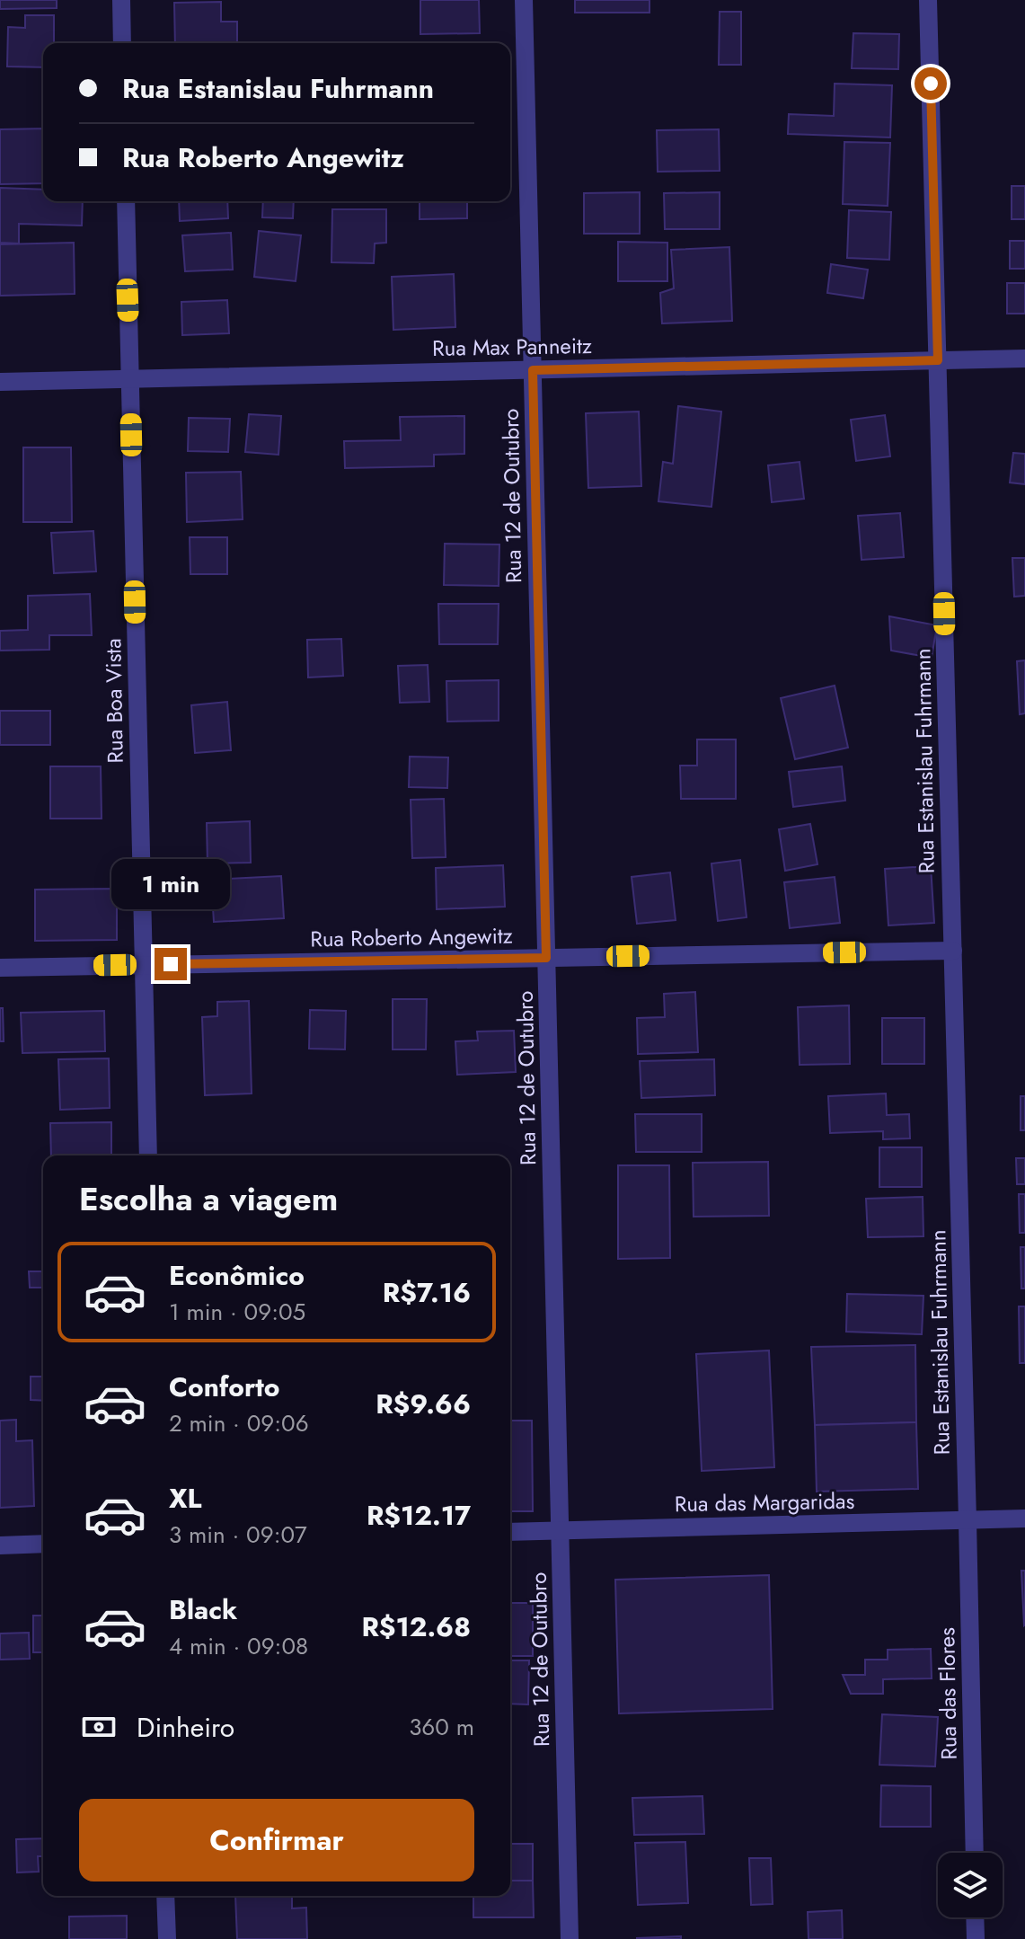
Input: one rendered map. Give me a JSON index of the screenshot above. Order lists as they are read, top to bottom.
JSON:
{
  "streets": {
    "street": [
      "Rua Max Panneitz",
      "Rua 12 de Outubro",
      "Rua Boa Vista",
      "Rua Estanislau Fuhrmann",
      "Rua Roberto Angewitz",
      "Rua das Margaridas",
      "Rua das Flores"
    ]
  },
  "crossings": [
    ["Rua Max Panneitz", "Rua 12 de Outubro"],
    ["Rua Max Panneitz", "Rua Boa Vista"],
    ["Rua Max Panneitz", "Rua Estanislau Fuhrmann"],
    ["Rua 12 de Outubro", "Rua Roberto Angewitz"],
    ["Rua 12 de Outubro", "Rua das Margaridas"],
    ["Rua Boa Vista", "Rua Roberto Angewitz"],
    ["Rua Estanislau Fuhrmann", "Rua Roberto Angewitz"],
    ["Rua Estanislau Fuhrmann", "Rua das Margaridas"],
    ["Rua Estanislau Fuhrmann", "Rua das Flores"],
    ["Rua das Margaridas", "Rua das Flores"]
  ],
  "page": {
    "banner": ["Rua Estanislau Fuhrmann", "Rua Roberto Angewitz"],
    "bubble": "1 min",
    "heading": "Escolha a viagem",
    "list": [
      {
        "name": "Econômico",
        "note": "1 min · 09:05",
        "value": "R$7.16"
      },
      {
        "name": "Conforto",
        "note": "2 min · 09:06",
        "value": "R$9.66"
      },
      {
        "name": "XL",
        "note": "3 min · 09:07",
        "value": "R$12.17"
      },
      {
        "name": "Black",
        "note": "4 min · 09:08",
        "value": "R$12.68"
      }
    ],
    "pay": ["Dinheiro", "360 m"],
    "buttons": "Confirmar"
  }
}
